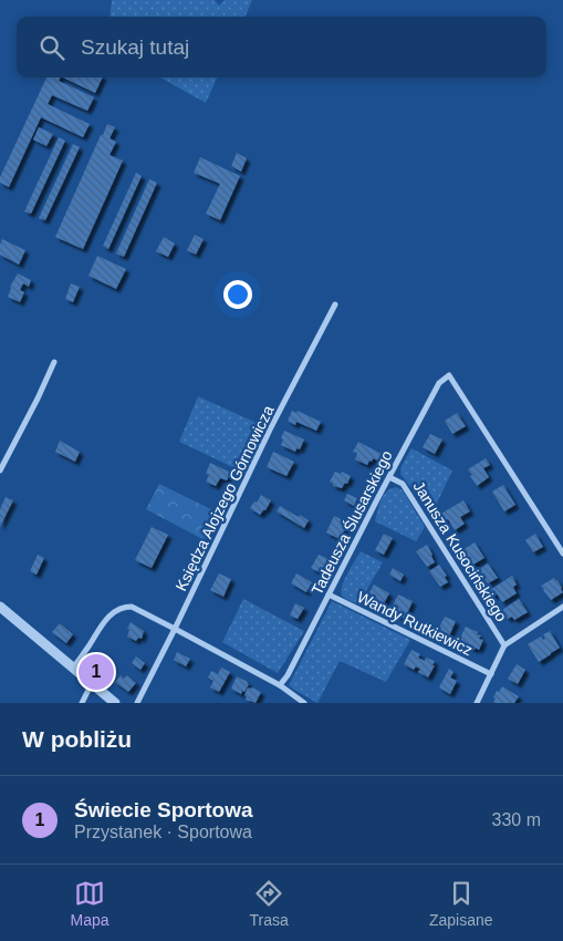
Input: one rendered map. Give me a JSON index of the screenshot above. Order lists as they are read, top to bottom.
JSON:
{
  "streets": {
    "street": [
      "Księdza Alojzego Górnowicza",
      "Tadeusza Ślusarskiego",
      "Janusza Kusocińskiego",
      "Wandy Rutkiewicz"
    ]
  },
  "crossings": [
    ["Tadeusza Ślusarskiego", "Janusza Kusocińskiego"],
    ["Tadeusza Ślusarskiego", "Wandy Rutkiewicz"]
  ],
  "page": {
    "search": "Szukaj tutaj",
    "pins": "1",
    "heading": "W pobliżu",
    "list": [
      {
        "mark": "1",
        "name": "Świecie Sportowa",
        "note": "Przystanek · Sportowa",
        "value": "330 m"
      }
    ],
    "nav": ["Mapa", "Trasa", "Zapisane"]
  }
}
